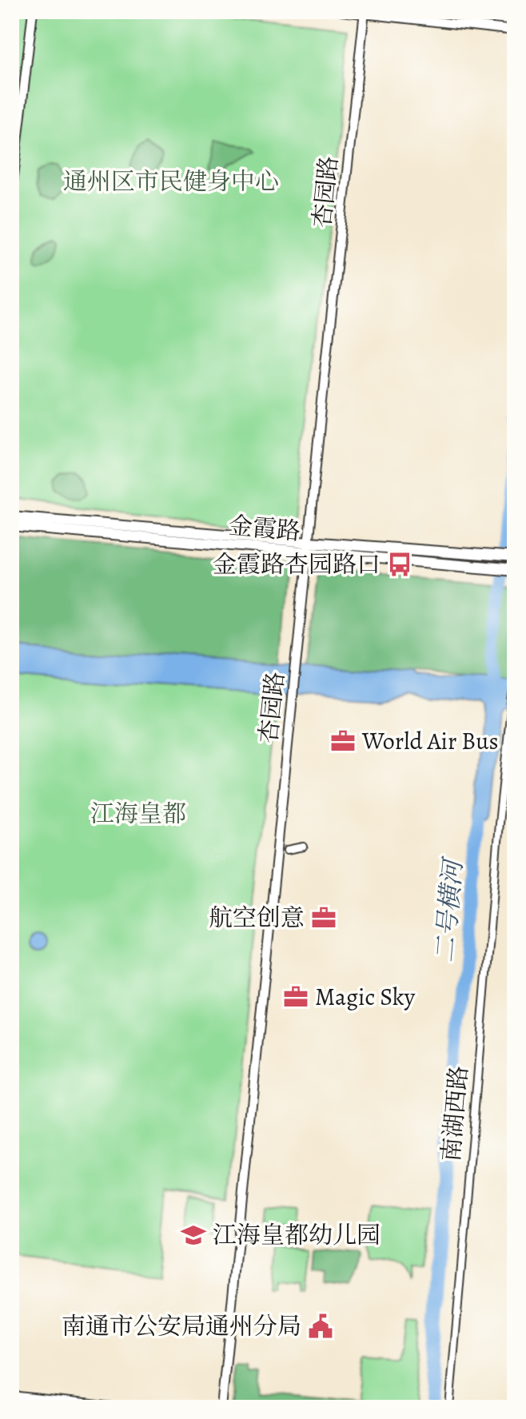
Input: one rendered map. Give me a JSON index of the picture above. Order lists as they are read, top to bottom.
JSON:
{
  "streets": {
    "main road": ["金霞路"],
    "street": ["杏园路", "南湖西路"]
  },
  "crossings": [
    ["杏园路", "金霞路"]
  ],
  "water": ["二号横河"],
  "parks": ["通州区市民健身中心", "江海皇都"],
  "places": {
    "bus stop": ["金霞路杏园路口"],
    "office": ["World Air Bus", "航空创意", "Magic Sky"],
    "school or university": ["江海皇都幼儿园"],
    "public building": ["南通市公安局通州分局"]
  }
}
